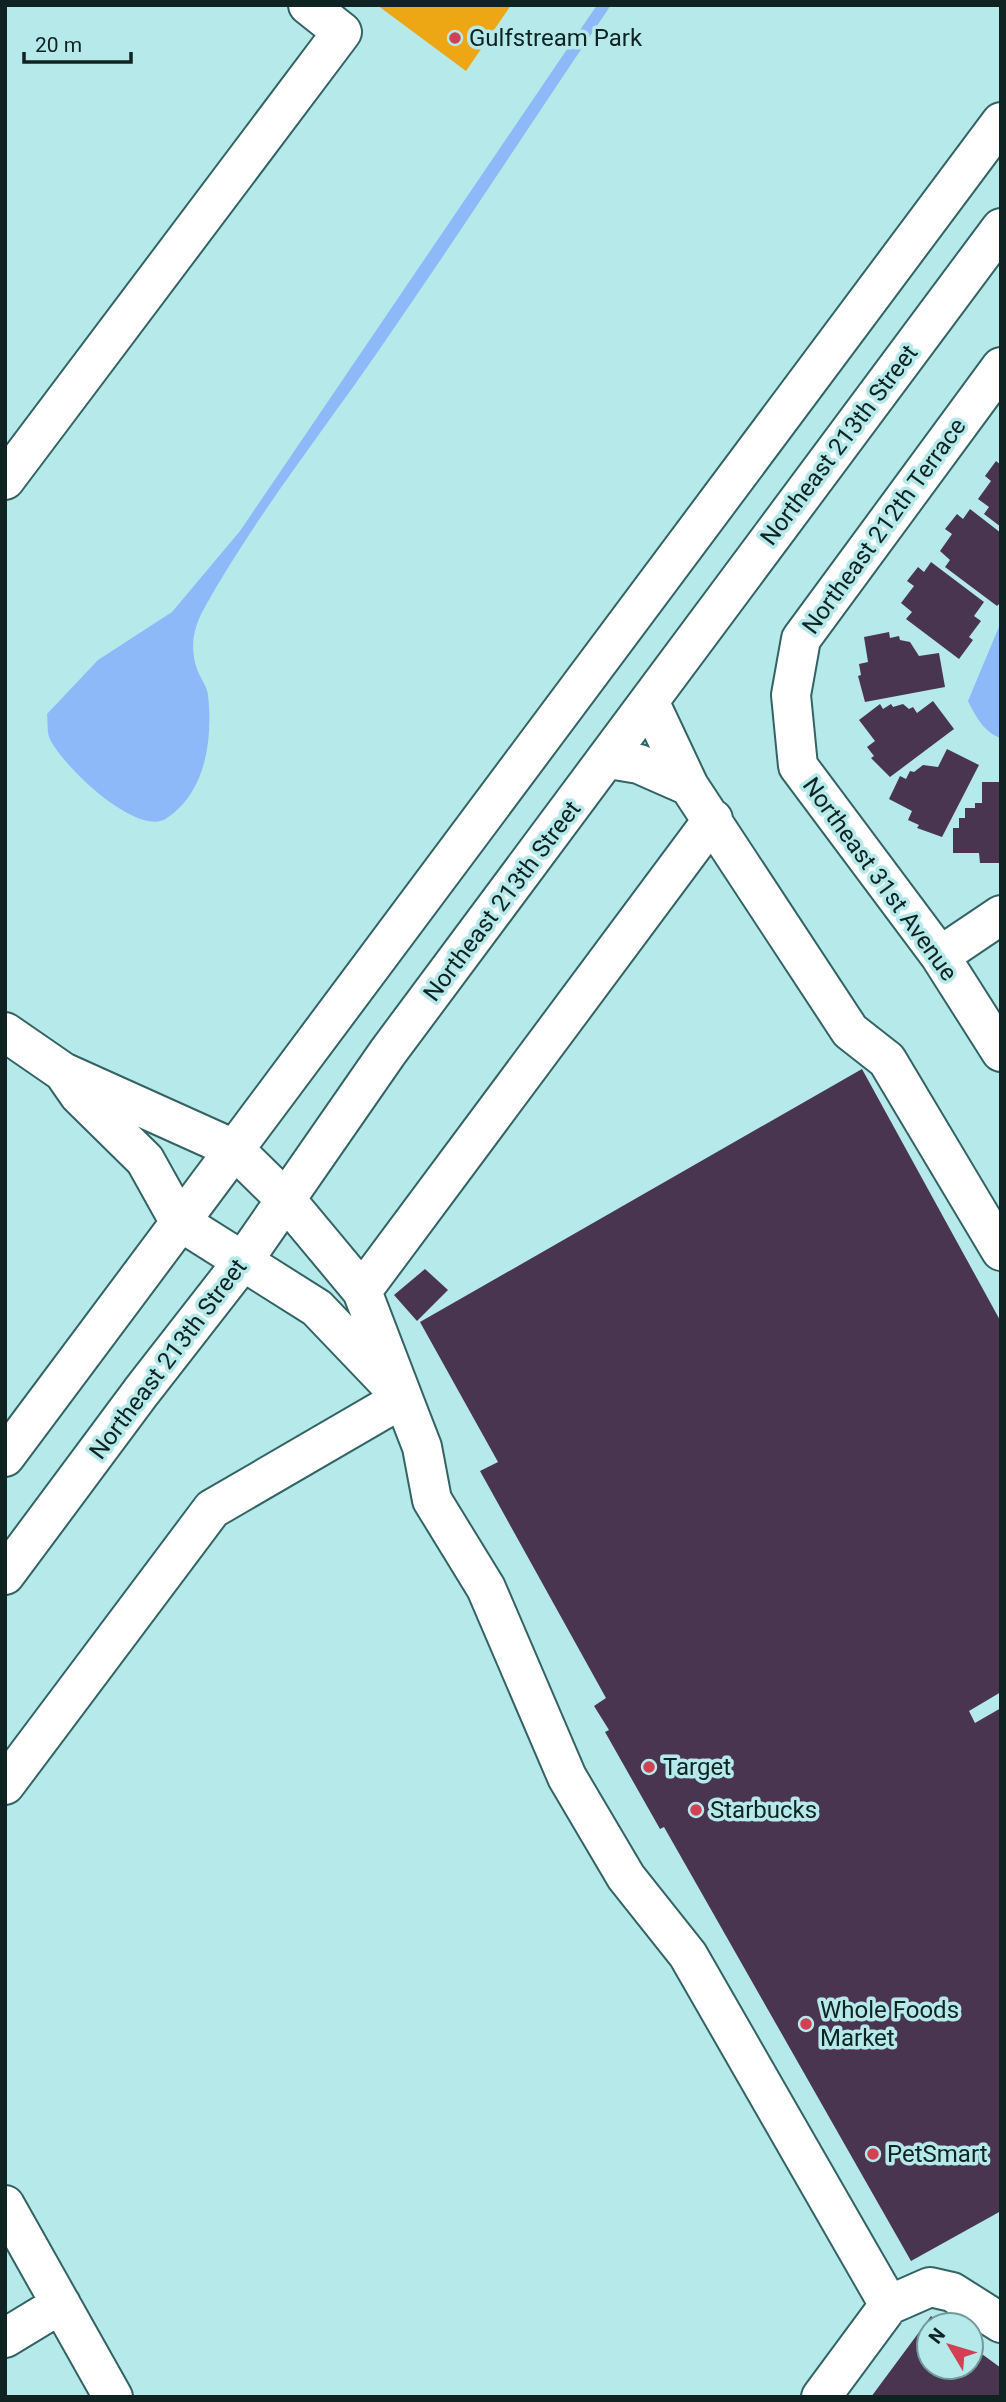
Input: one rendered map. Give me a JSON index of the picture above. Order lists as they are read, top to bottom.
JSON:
{
  "streets": {
    "street": ["Northeast 213th Street", "Northeast 212th Terrace", "Northeast 31st Avenue"]
  },
  "crossings": [
    ["Northeast 212th Terrace", "Northeast 31st Avenue"]
  ],
  "places": [
    "Gulfstream Park",
    "Target",
    "Starbucks",
    "Whole Foods Market",
    "PetSmart"
  ],
  "scale_bar": "20 m",
  "north": "top left"
}
